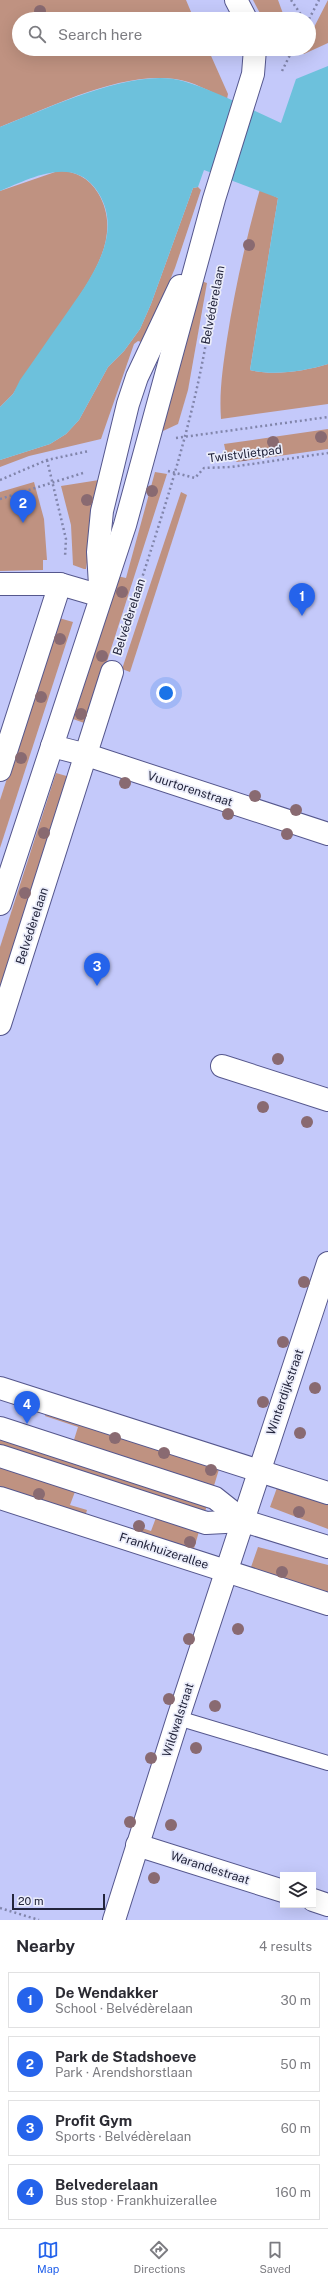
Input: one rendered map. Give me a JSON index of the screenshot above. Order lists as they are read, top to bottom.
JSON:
{
  "streets": {
    "street": [
      "Belvédèrelaan",
      "Vuurtorenstraat",
      "Winterdijkstraat",
      "Frankhuizerallee",
      "Wildwalstraat",
      "Warandestraat"
    ],
    "path": ["Twistvlietpad"]
  },
  "crossings": [
    ["Belvédèrelaan", "Twistvlietpad"],
    ["Belvédèrelaan", "Vuurtorenstraat"],
    ["Winterdijkstraat", "Wildwalstraat"],
    ["Frankhuizerallee", "Wildwalstraat"],
    ["Wildwalstraat", "Warandestraat"]
  ],
  "scale_bar": "20 m",
  "page": {
    "search": "Search here",
    "pins": [
      "2",
      "1",
      "3",
      "4"
    ],
    "scale": "20 m",
    "heading": ["Nearby", "4 results"],
    "list": [
      {
        "mark": "1",
        "name": "De Wendakker",
        "note": "School · Belvédèrelaan",
        "value": "30 m"
      },
      {
        "mark": "2",
        "name": "Park de Stadshoeve",
        "note": "Park · Arendshorstlaan",
        "value": "50 m"
      },
      {
        "mark": "3",
        "name": "Profit Gym",
        "note": "Sports · Belvédèrelaan",
        "value": "60 m"
      },
      {
        "mark": "4",
        "name": "Belvederelaan",
        "note": "Bus stop · Frankhuizerallee",
        "value": "160 m"
      }
    ],
    "nav": ["Map", "Directions", "Saved"]
  }
}
